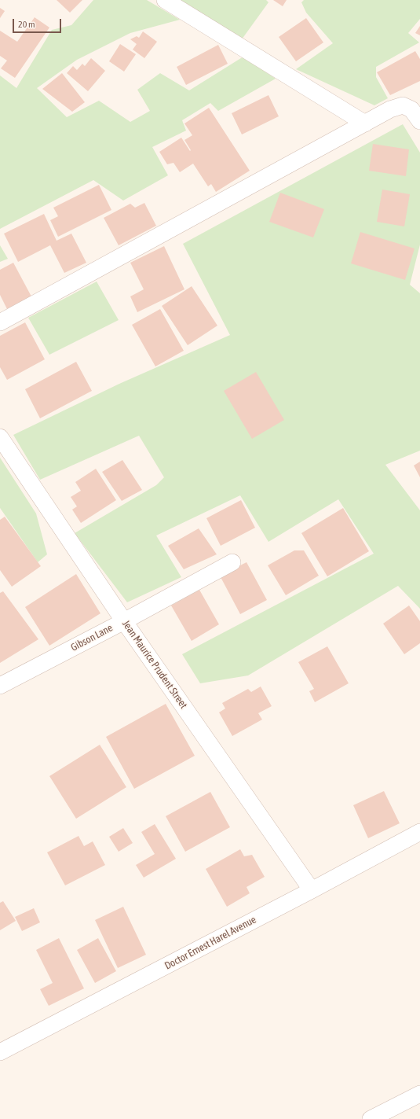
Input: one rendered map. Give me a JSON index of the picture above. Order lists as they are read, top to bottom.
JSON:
{
  "streets": {
    "street": ["Gibson Lane", "Jean Maurice Prudent Street", "Doctor Ernest Harel Avenue"]
  },
  "crossings": [
    ["Gibson Lane", "Jean Maurice Prudent Street"],
    ["Jean Maurice Prudent Street", "Doctor Ernest Harel Avenue"]
  ],
  "scale_bar": "20 m"
}
